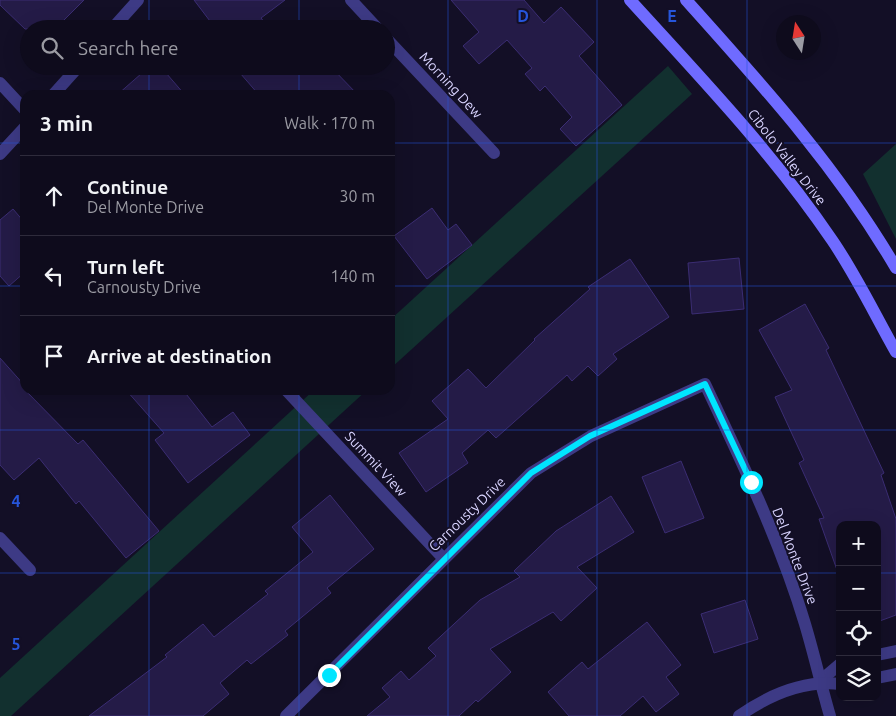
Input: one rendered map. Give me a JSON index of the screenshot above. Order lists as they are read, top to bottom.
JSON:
{
  "streets": {
    "main road": ["Cibolo Valley Drive"],
    "street": [
      "Morning Dew",
      "Summit View",
      "Carnousty Drive",
      "Del Monte Drive"
    ]
  },
  "crossings": [
    ["Summit View", "Carnousty Drive"],
    ["Carnousty Drive", "Del Monte Drive"]
  ],
  "north": "top",
  "page": {
    "search": "Search here",
    "heading": ["3 min", "Walk · 170 m"],
    "list": [
      ["Continue", "Del Monte Drive", "30 m"],
      ["Turn left", "Carnousty Drive", "140 m"],
      "Arrive at destination"
    ],
    "map_buttons": ["+", "−"]
  },
  "grid": {
    "columns": ["D", "E"],
    "rows": ["4", "5"]
  }
}
